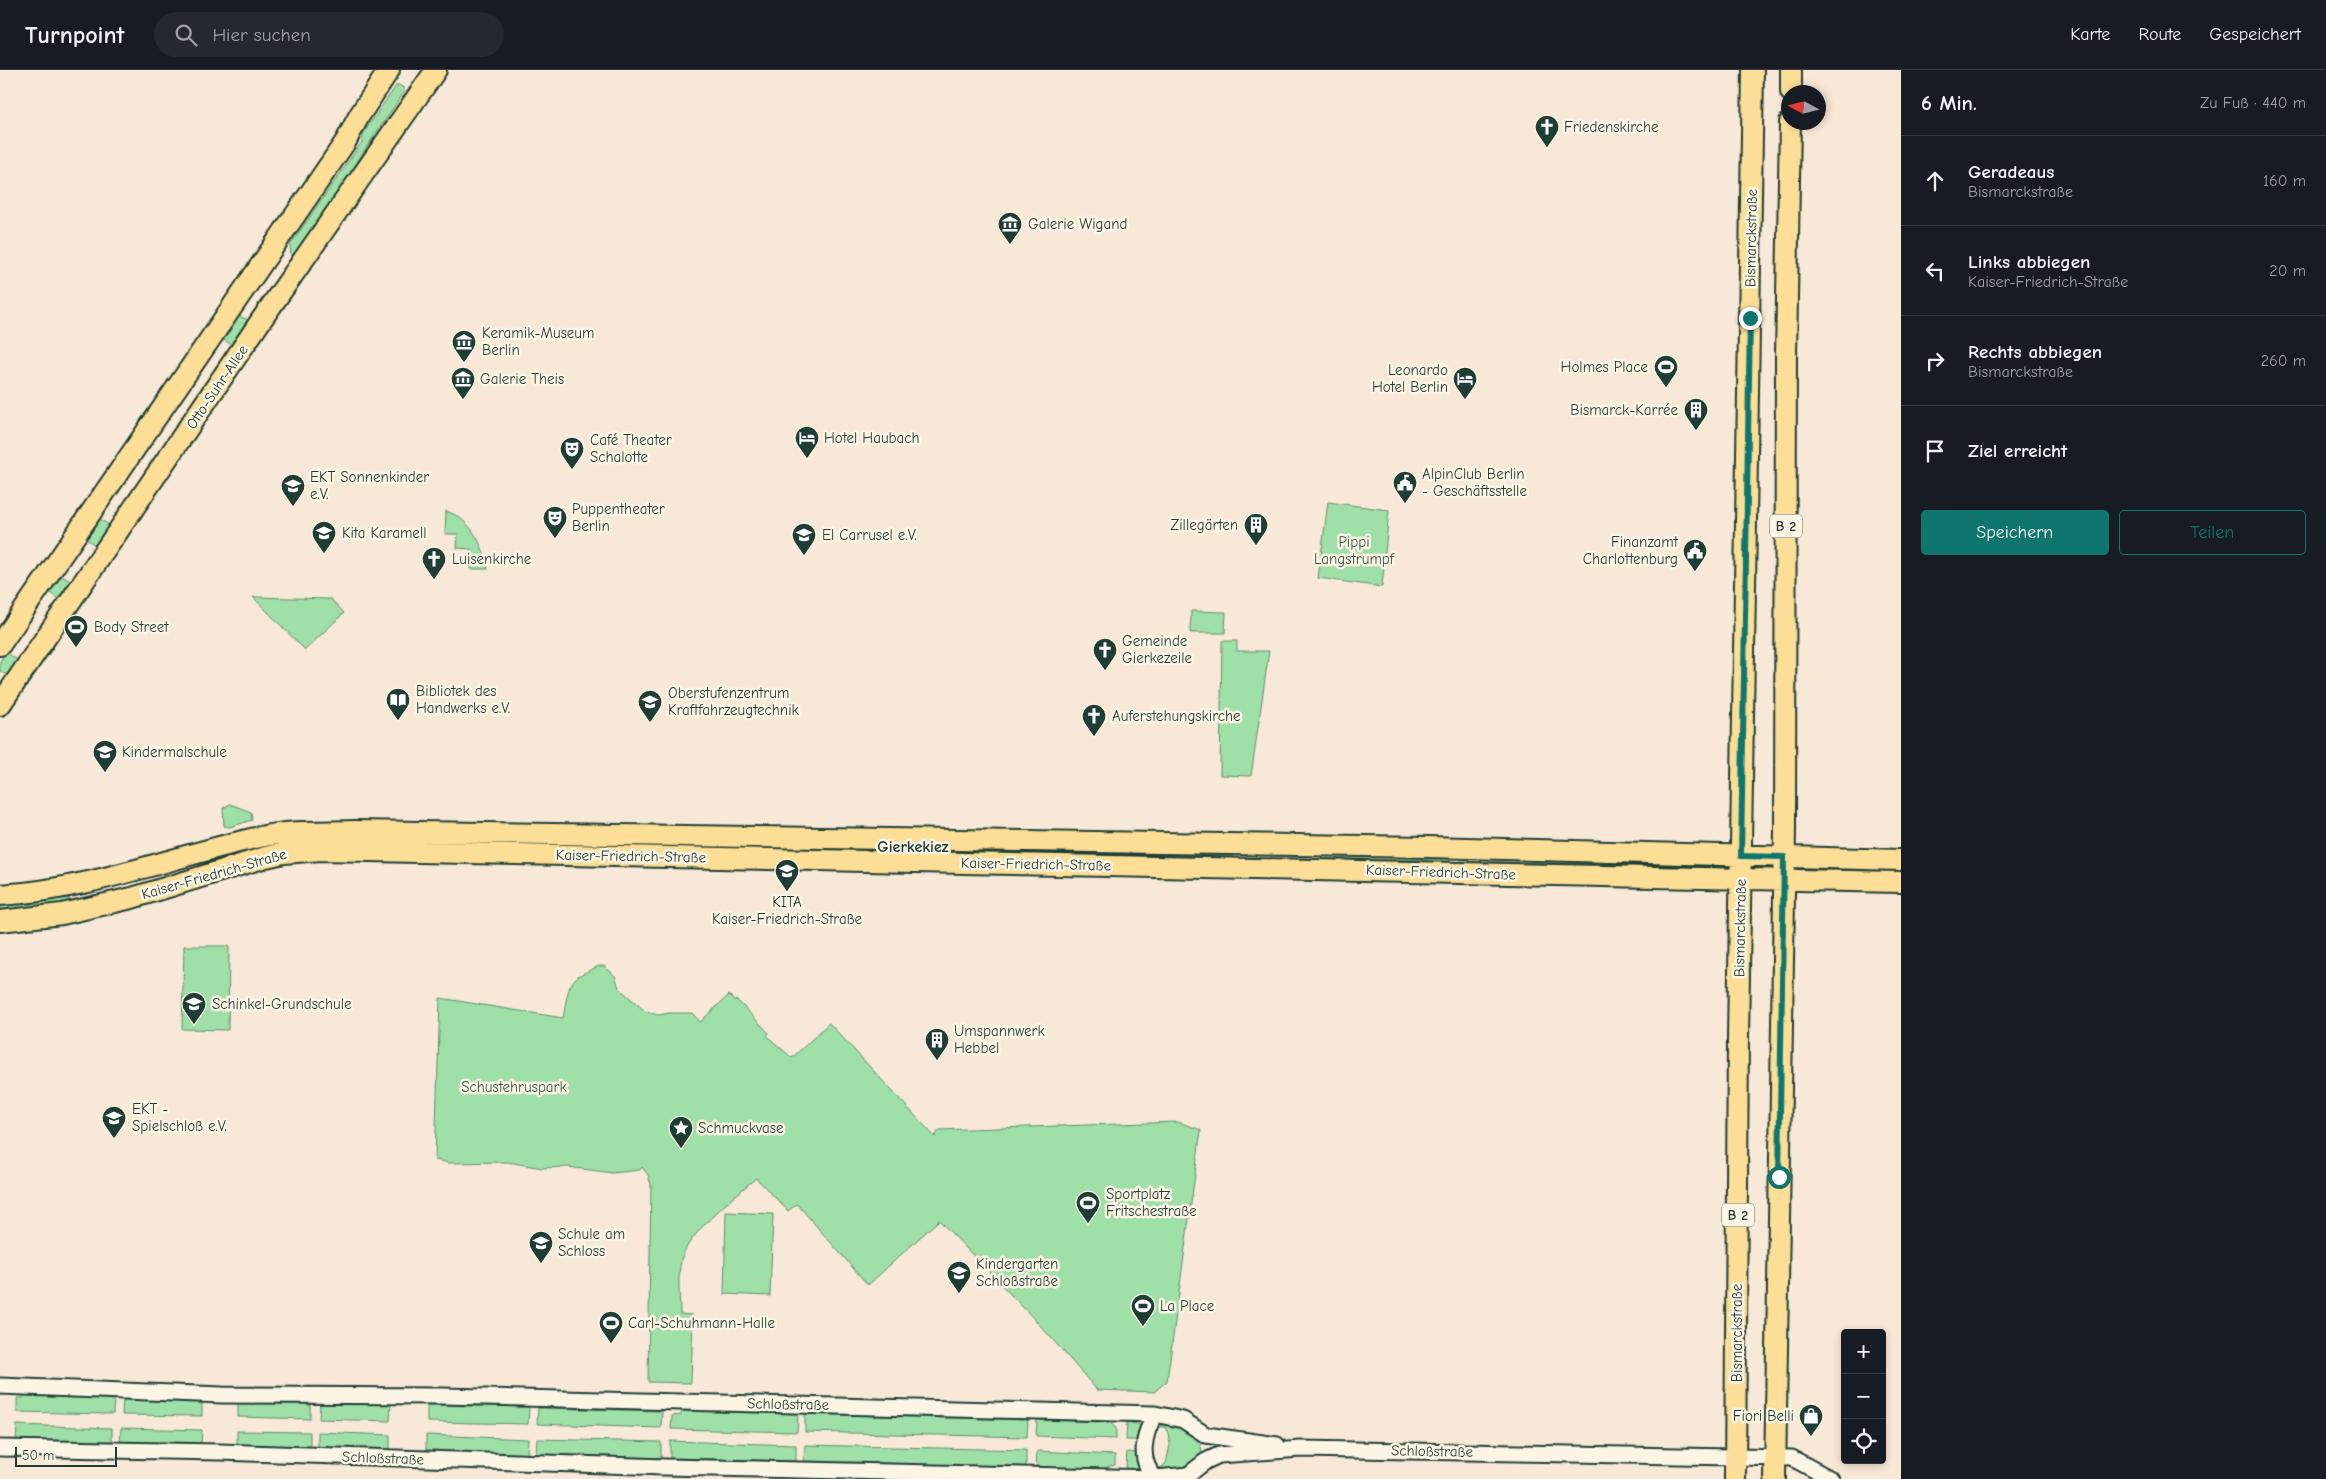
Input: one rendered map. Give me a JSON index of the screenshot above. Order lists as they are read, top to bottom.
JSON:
{
  "streets": {
    "main road": [
      "Bismarckstraße",
      "Otto-Suhr-Allee",
      "B 2",
      "Kaiser-Friedrich-Straße"
    ],
    "street": ["Schloßstraße"]
  },
  "crossings": [
    ["Bismarckstraße", "B 2"],
    ["Bismarckstraße", "Kaiser-Friedrich-Straße"],
    ["Bismarckstraße", "Schloßstraße"],
    ["B 2", "Kaiser-Friedrich-Straße"],
    ["B 2", "Schloßstraße"]
  ],
  "districts": ["Gierkekiez"],
  "parks": ["Pippi Langstrumpf", "Schustehruspark"],
  "places": {
    "church": [
      "Friedenskirche",
      "Luisenkirche",
      "Gemeinde Gierkezeile",
      "Auferstehungskirche"
    ],
    "museum": ["Galerie Wigand", "Keramik-Museum Berlin", "Galerie Theis"],
    "sports": [
      "Holmes Place",
      "Body Street",
      "Sportplatz Fritschestraße",
      "La Place",
      "Carl-Schuhmann-Halle"
    ],
    "hotel": ["Leonardo Hotel Berlin", "Hotel Haubach"],
    "building": ["Bismarck-Karrée", "Zillegärten", "Umspannwerk Hebbel"],
    "theatre": ["Café Theater Schalotte", "Puppentheater Berlin"],
    "public building": ["AlpinClub Berlin - Geschäftsstelle", "Finanzamt Charlottenburg"],
    "school or university": [
      "EKT Sonnenkinder e.V.",
      "Kita Karamell",
      "El Carrusel e.V.",
      "Oberstufenzentrum Kraftfahrzeugtechnik",
      "Kindermalschule",
      "KITA Kaiser-Friedrich-Straße",
      "Schinkel-Grundschule",
      "EKT - Spielschloß e.V.",
      "Schule am Schloss",
      "Kindergarten Schloßstraße"
    ],
    "library": ["Bibliotek des Handwerks e.V."],
    "place": ["Schmuckvase"],
    "shop": ["Fiori Belli"]
  },
  "scale_bar": "50 m",
  "north": "left",
  "page": {
    "header": "Turnpoint",
    "search": "Hier suchen",
    "nav": ["Karte", "Route", "Gespeichert"],
    "heading": ["6 Min.", "Zu Fuß · 440 m"],
    "list": [
      ["Geradeaus", "Bismarckstraße", "160 m"],
      ["Links abbiegen", "Kaiser-Friedrich-Straße", "20 m"],
      ["Rechts abbiegen", "Bismarckstraße", "260 m"],
      "Ziel erreicht"
    ],
    "buttons": ["Speichern", "Teilen"],
    "map_buttons": ["+", "−"],
    "scale": "50 m"
  }
}
